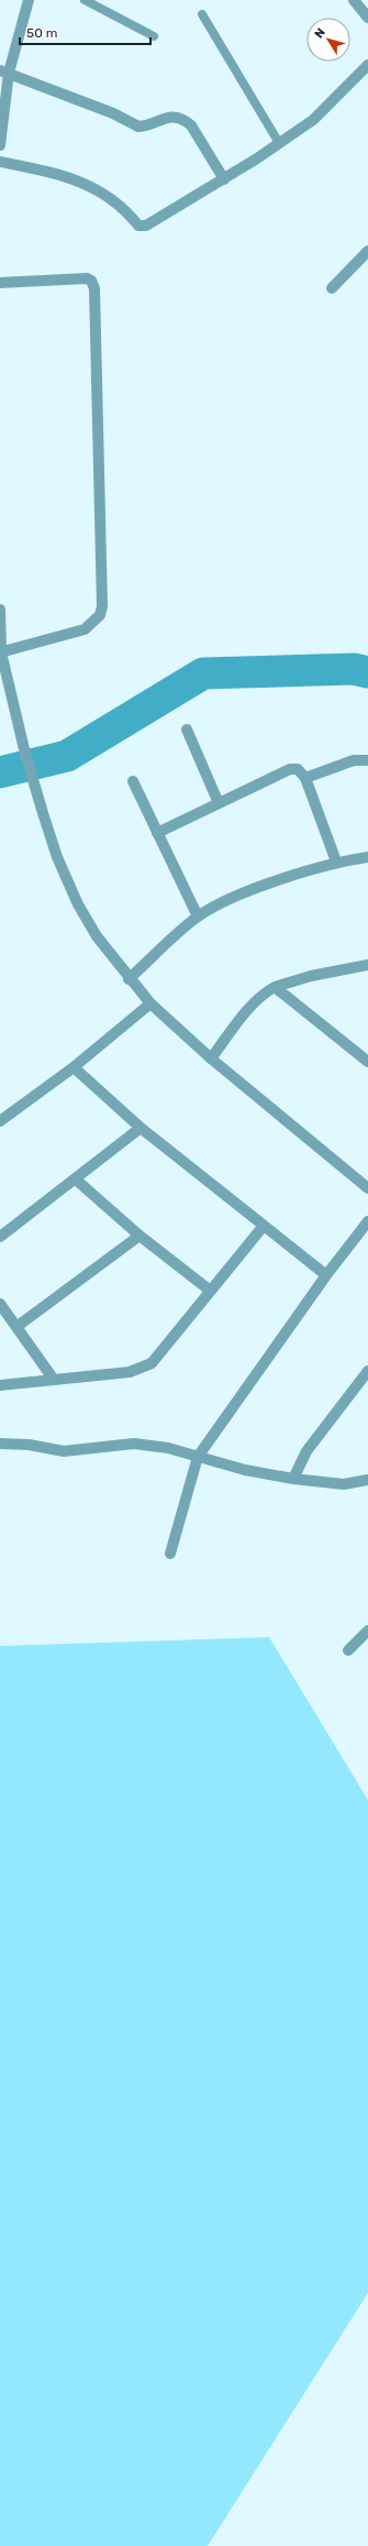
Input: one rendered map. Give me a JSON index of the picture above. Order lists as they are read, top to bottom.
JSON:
{
  "scale_bar": "50 m",
  "north": "top left"
}
